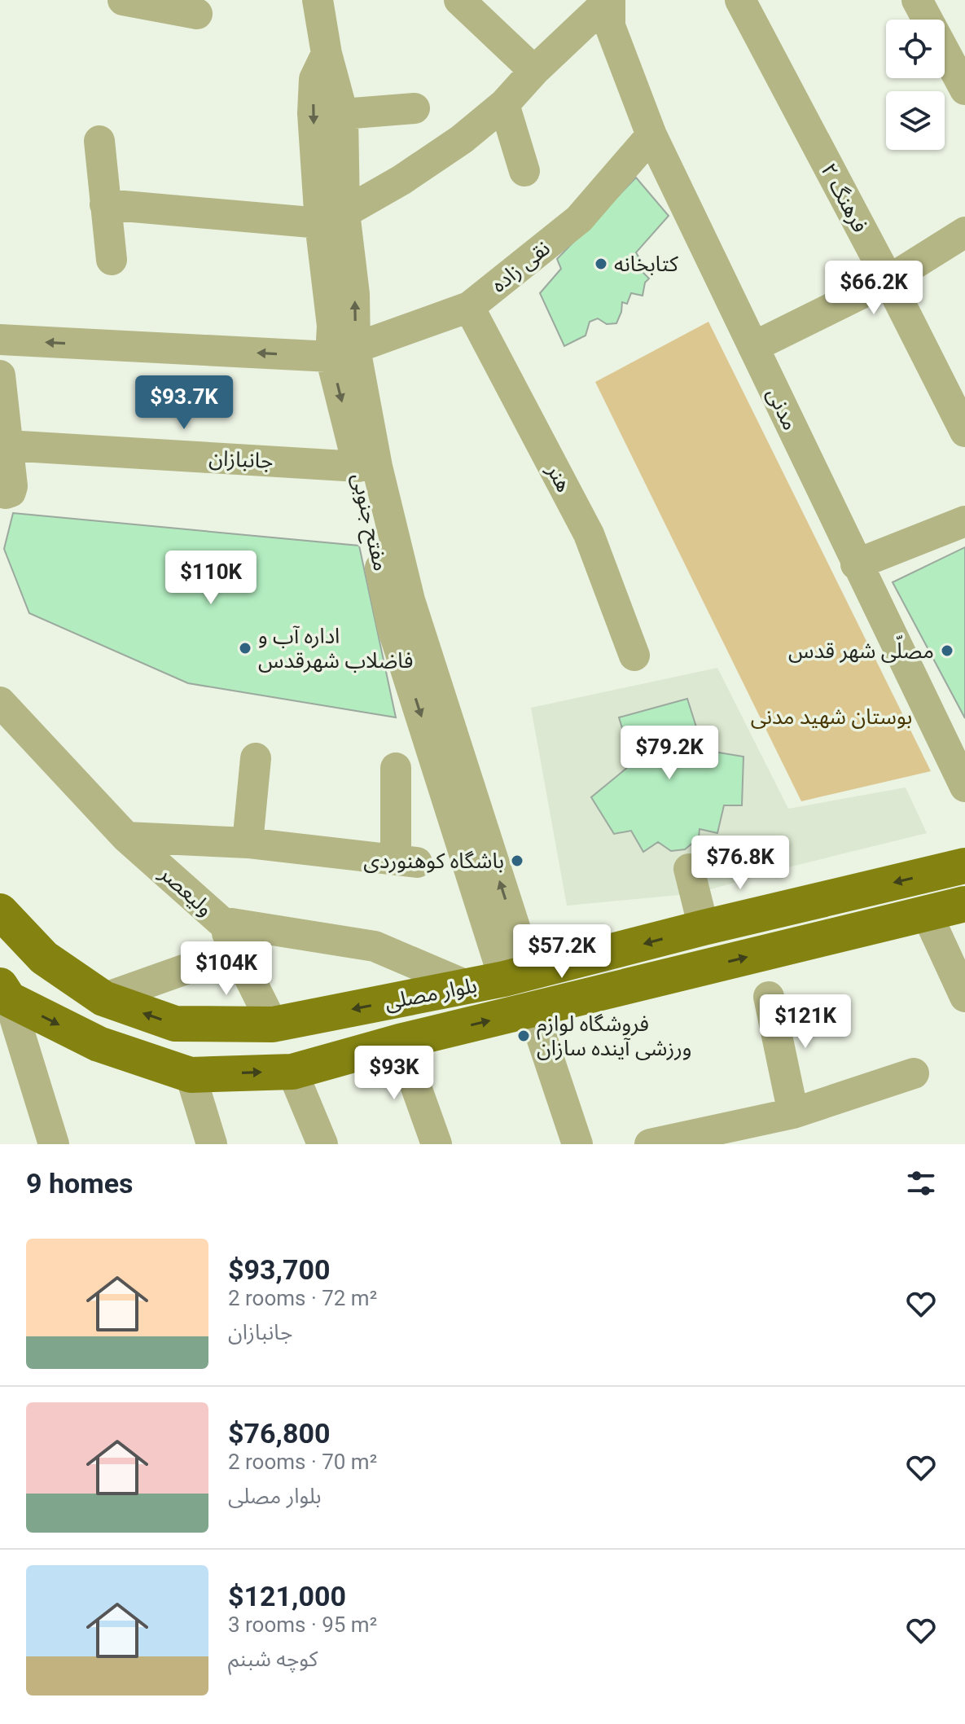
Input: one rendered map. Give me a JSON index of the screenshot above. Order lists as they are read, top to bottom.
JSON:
{
  "streets": {
    "main road": ["بلوار مصلی"],
    "street": [
      "فرهنگ ۲",
      "نقی زاده",
      "مدنی",
      "جانبازان",
      "هنر",
      "مفتح جنوبی",
      "ولیعصر"
    ]
  },
  "crossings": [
    ["نقی زاده", "مدنی"],
    ["نقی زاده", "هنر"],
    ["نقی زاده", "مفتح جنوبی"],
    ["جانبازان", "مفتح جنوبی"],
    ["مفتح جنوبی", "بلوار مصلی"],
    ["ولیعصر", "بلوار مصلی"]
  ],
  "parks": ["بوستان شهید مدنی"],
  "places": [
    "کتابخانه",
    "اداره آب و فاضلاب شهرقدس",
    "مصلّی شهر قدس",
    "باشگاه کوهنوردی",
    "فروشگاه لوازم ورزشی آینده سازان"
  ],
  "page": {
    "price": [
      "$66.2K",
      "$93.7K",
      "$110K",
      "$79.2K",
      "$76.8K",
      "$57.2K",
      "$104K",
      "$121K",
      "$93K"
    ],
    "heading": "9 homes",
    "list": [
      {
        "name": "$93,700",
        "note": "2 rooms · 72 m² · جانبازان"
      },
      {
        "name": "$76,800",
        "note": "2 rooms · 70 m² · بلوار مصلی"
      },
      {
        "name": "$121,000",
        "note": "3 rooms · 95 m² · کوچه شبنم"
      }
    ]
  }
}
